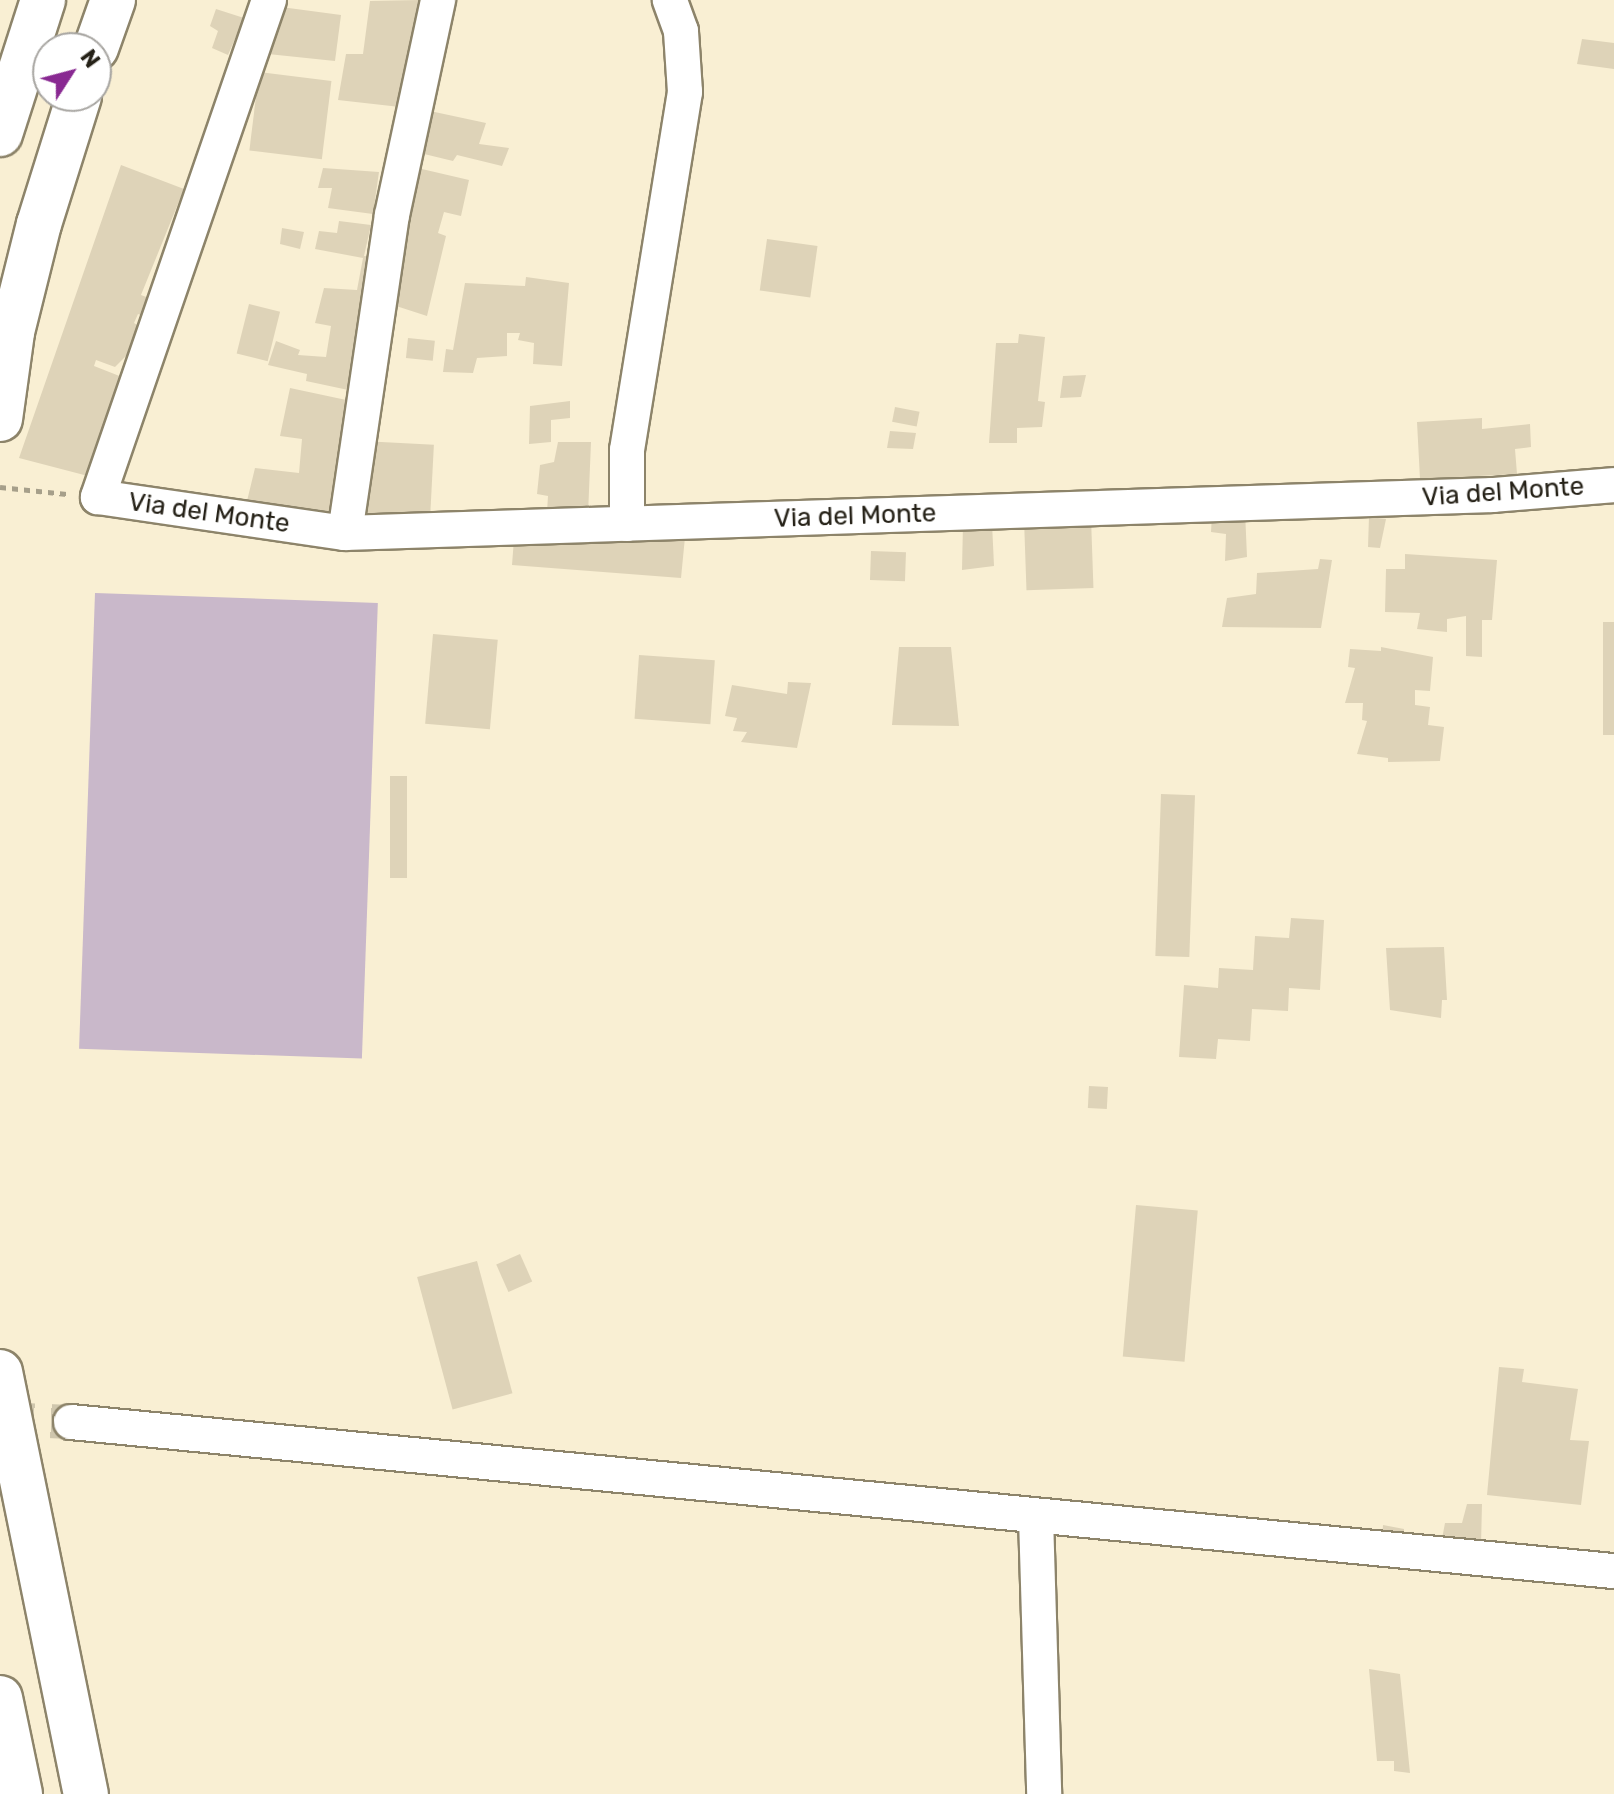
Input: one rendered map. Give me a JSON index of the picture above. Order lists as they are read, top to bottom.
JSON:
{
  "streets": {
    "street": ["Via del Monte"]
  },
  "north": "top right"
}
